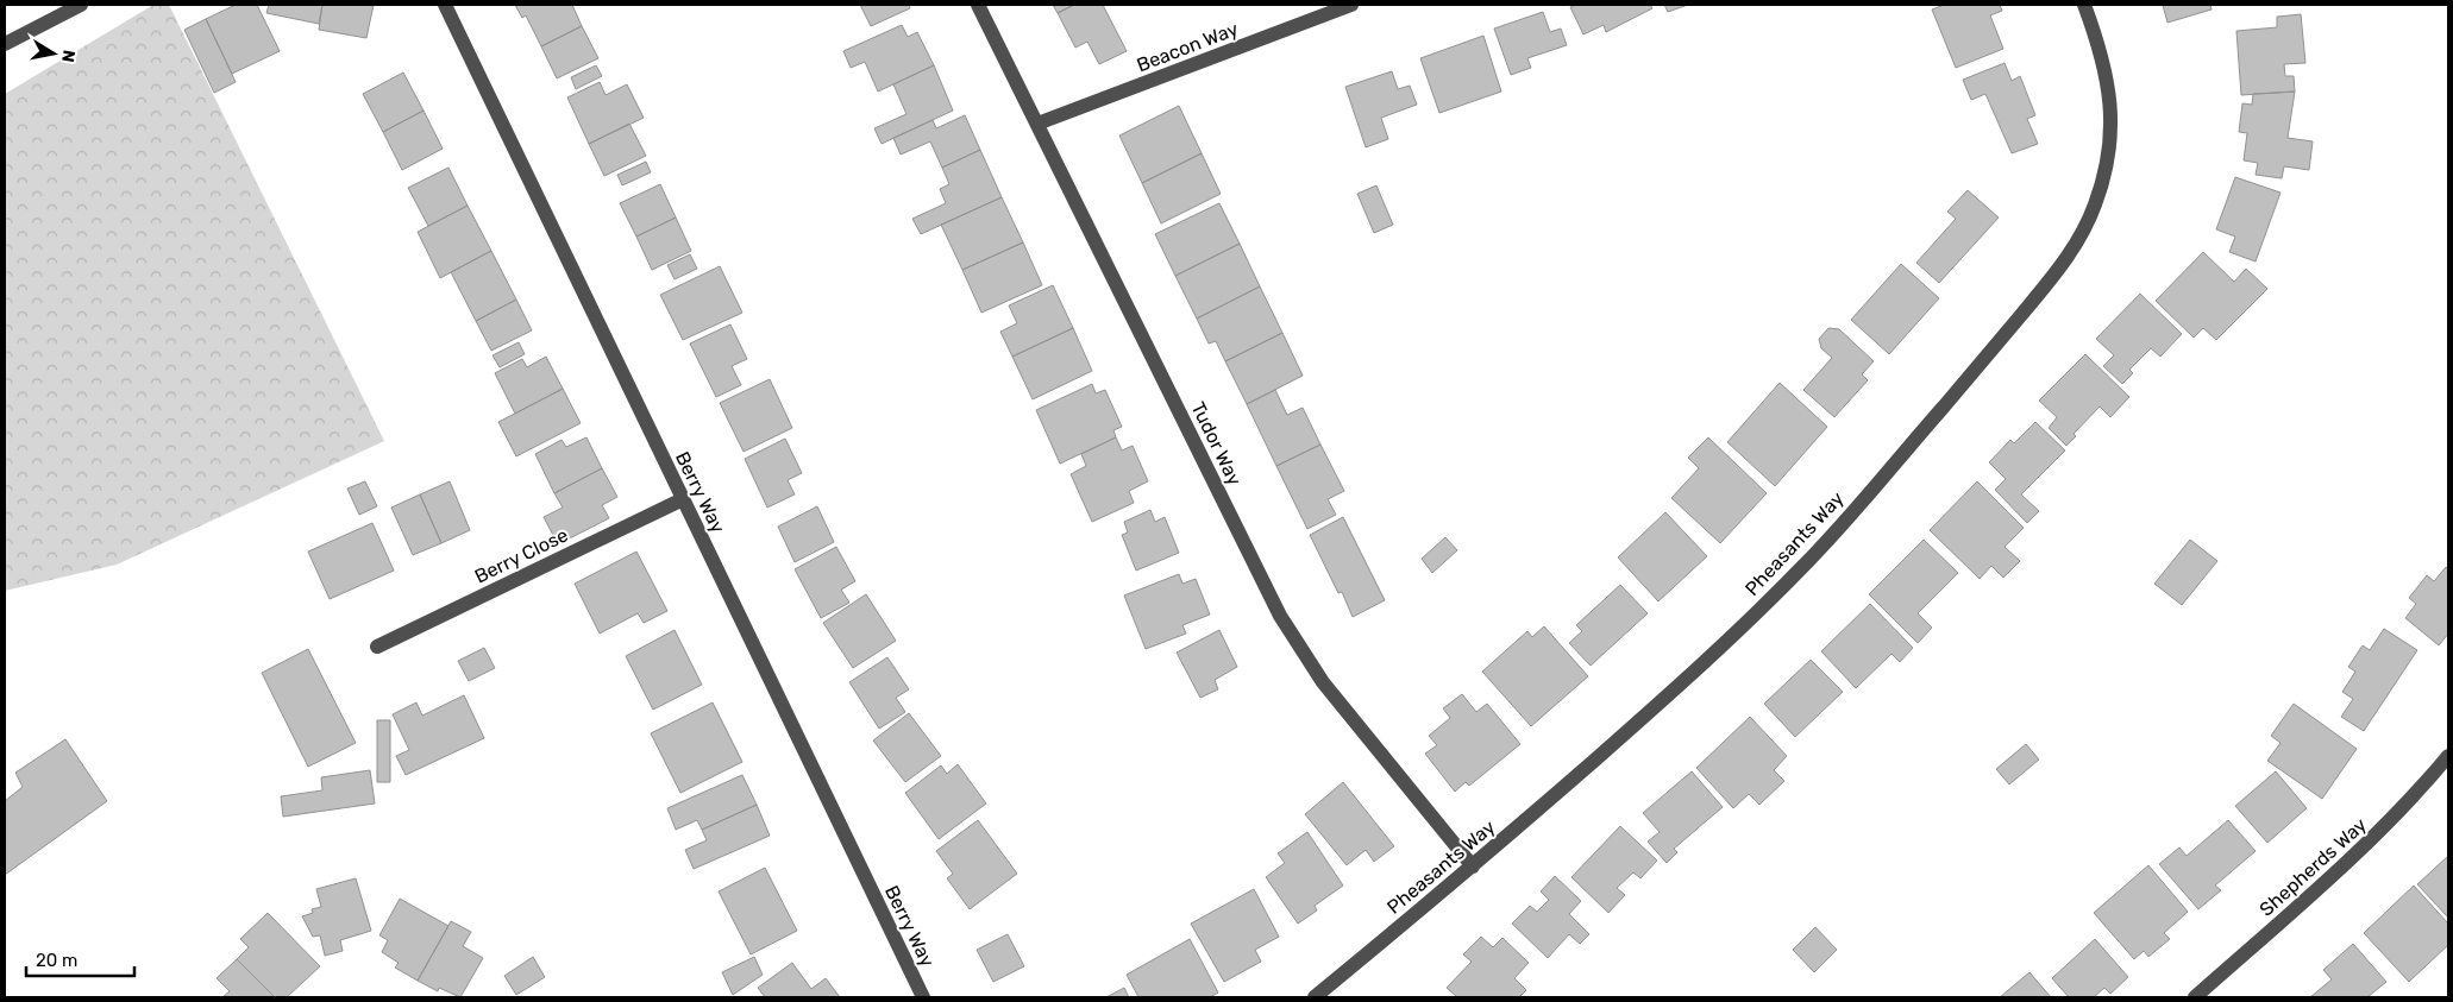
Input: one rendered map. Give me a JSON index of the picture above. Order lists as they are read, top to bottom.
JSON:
{
  "streets": {
    "street": [
      "Beacon Way",
      "Tudor Way",
      "Berry Way",
      "Pheasants Way",
      "Berry Close",
      "Shepherds Way"
    ]
  },
  "crossings": [
    ["Beacon Way", "Tudor Way"],
    ["Tudor Way", "Pheasants Way"],
    ["Berry Way", "Berry Close"]
  ],
  "scale_bar": "20 m",
  "north": "right"
}
